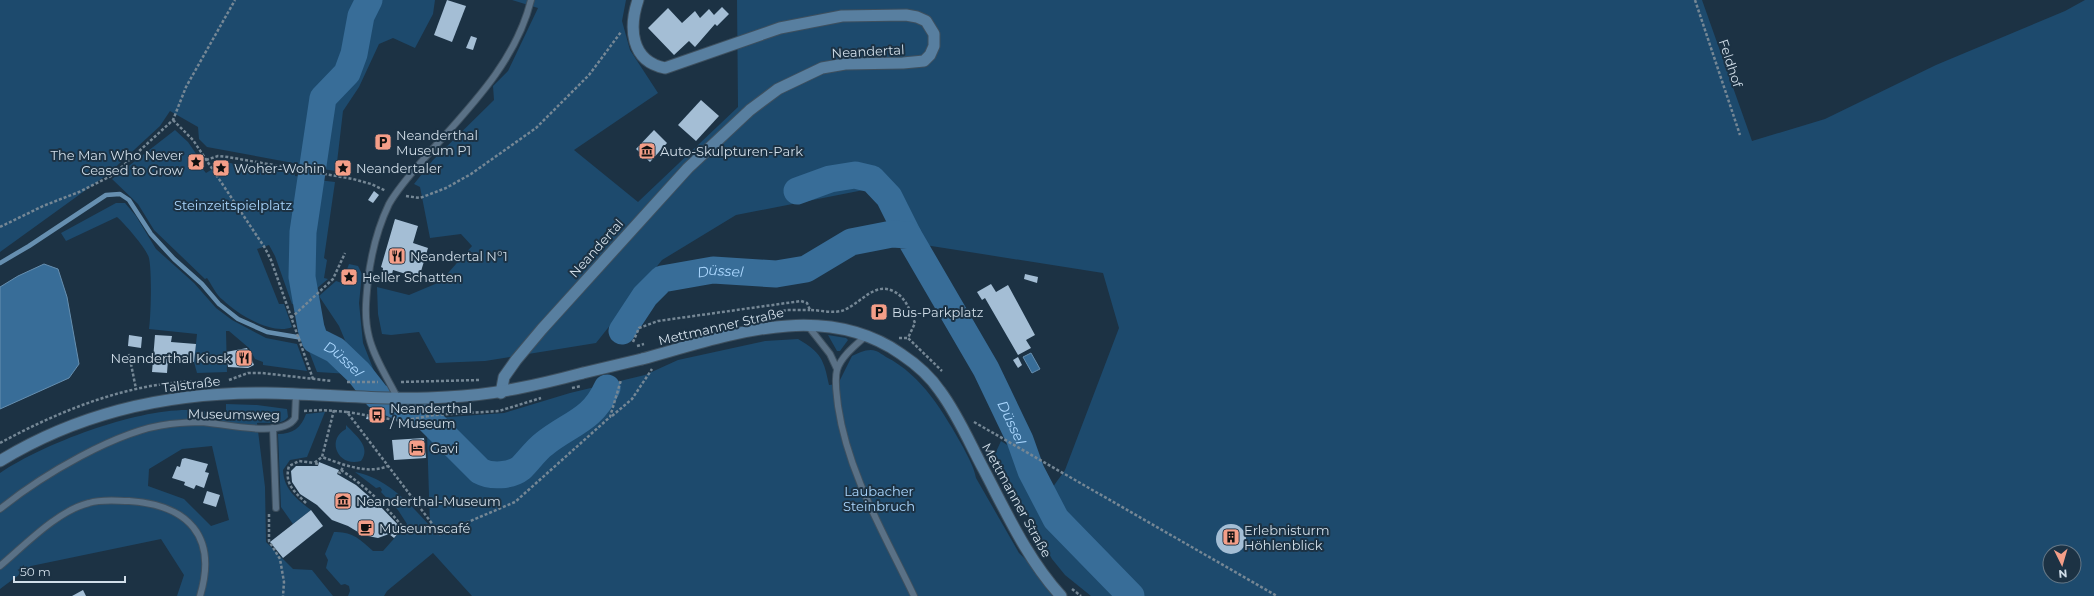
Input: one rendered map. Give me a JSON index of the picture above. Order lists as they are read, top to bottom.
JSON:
{
  "streets": {
    "main road": ["Neandertal", "Mettmanner Straße", "Talstraße"],
    "lane": ["Museumsweg"],
    "path": ["Feldhof"]
  },
  "crossings": [
    ["Mettmanner Straße", "Talstraße"],
    ["Talstraße", "Museumsweg"]
  ],
  "water": ["Düssel"],
  "parks": ["Steinzeitspielplatz", "Laubacher Steinbruch"],
  "places": {
    "parking": ["Neanderthal Museum P1", "Bus-Parkplatz"],
    "museum": ["Auto-Skulpturen-Park", "Neanderthal-Museum"],
    "place": [
      "The Man Who Never Ceased to Grow",
      "Woher-Wohin",
      "Neandertaler",
      "Heller Schatten"
    ],
    "restaurant": ["Neandertal N°1", "Neanderthal Kiosk"],
    "bus stop": ["Neanderthal / Museum"],
    "hotel": ["Gavi"],
    "cafe": ["Museumscafé"],
    "building": ["Erlebnisturm Höhlenblick"]
  },
  "scale_bar": "50 m",
  "north": "bottom"
}
